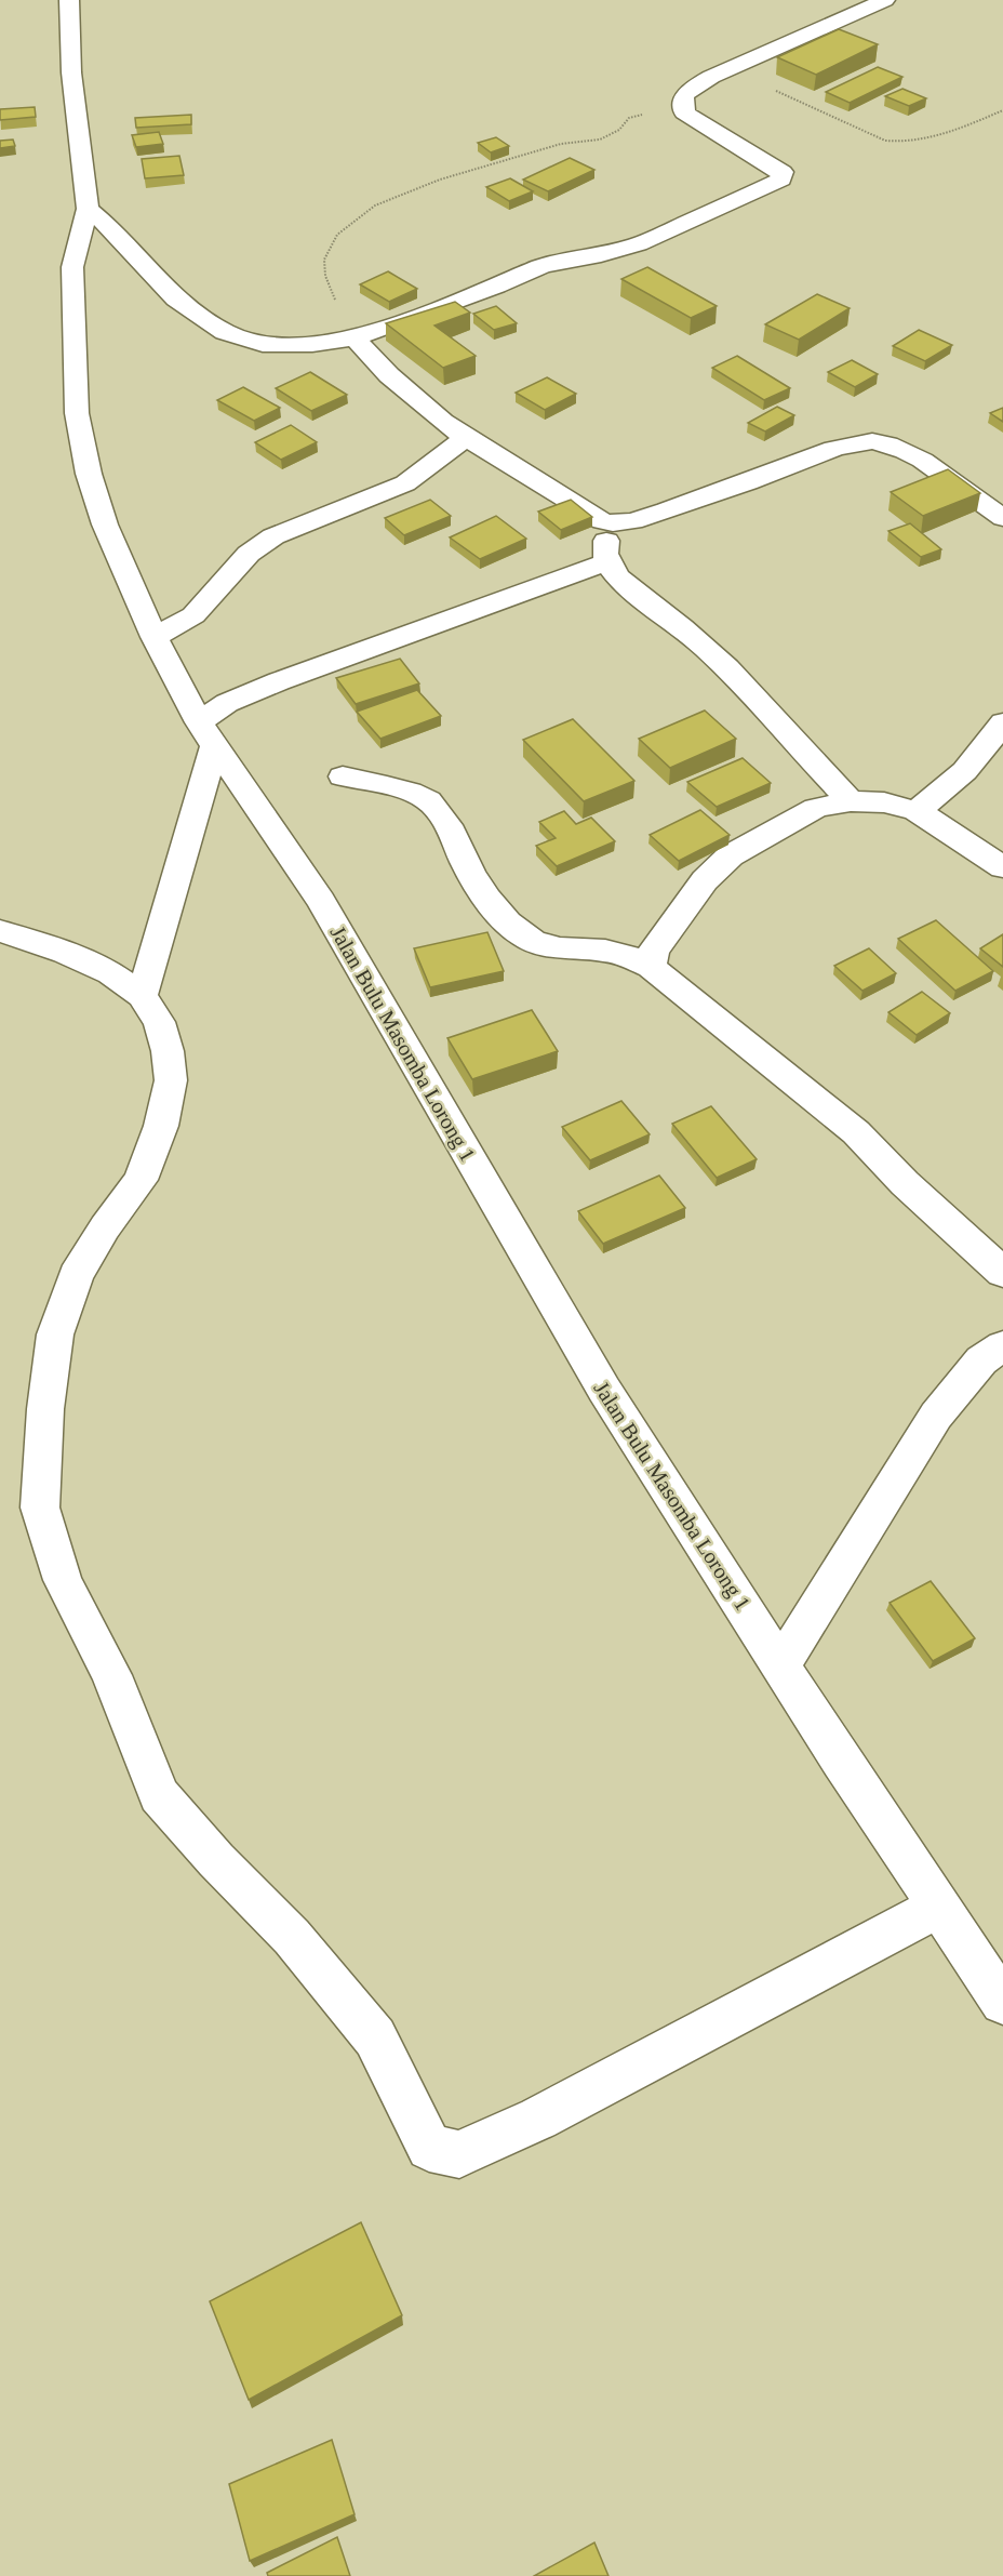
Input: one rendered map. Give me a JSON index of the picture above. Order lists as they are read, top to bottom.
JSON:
{
  "streets": {
    "street": ["Jalan Bulu Masomba Lorong 1"]
  }
}
